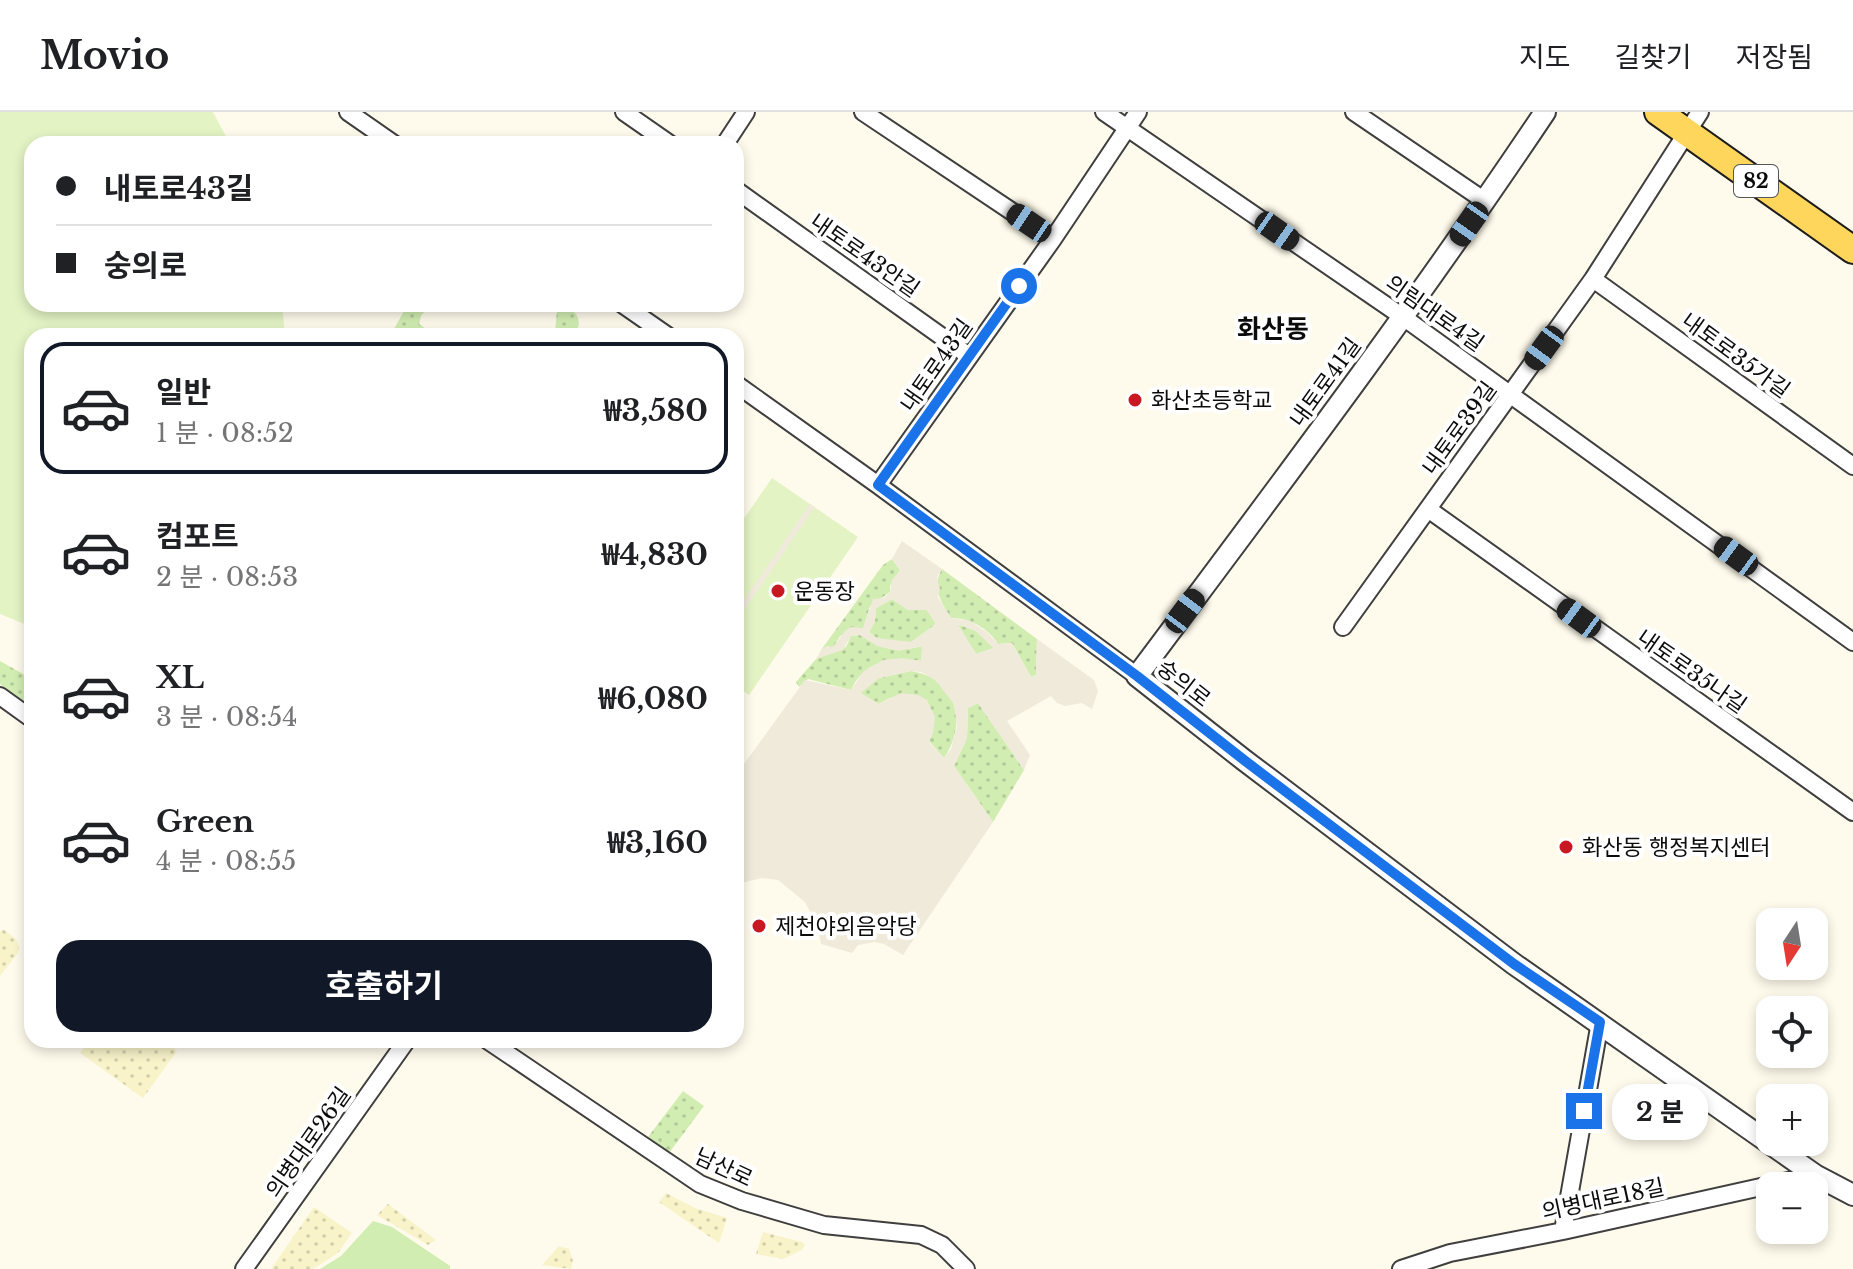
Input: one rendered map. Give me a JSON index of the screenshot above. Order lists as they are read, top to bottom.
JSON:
{
  "streets": {
    "main road": ["82"],
    "street": [
      "내토로43안길",
      "의림대로4길",
      "내토로35가길",
      "내토로43길",
      "내토로41길",
      "내토로39길",
      "내토로35나길",
      "숭의로",
      "의병대로26길",
      "남산로",
      "의병대로18길"
    ]
  },
  "crossings": [
    ["82", "내토로39길"],
    ["내토로43안길", "내토로43길"],
    ["의림대로4길", "내토로43길"],
    ["의림대로4길", "내토로41길"],
    ["의림대로4길", "내토로39길"],
    ["내토로35가길", "내토로39길"],
    ["내토로43길", "숭의로"],
    ["내토로41길", "숭의로"],
    ["내토로39길", "내토로35나길"]
  ],
  "districts": ["화산동"],
  "places": [
    "화산초등학교",
    "운동장",
    "화산동 행정복지센터",
    "제천야외음악당"
  ],
  "north": "bottom",
  "page": {
    "header": "Movio",
    "nav": ["지도", "길찾기", "저장됨"],
    "banner": ["내토로43길", "숭의로"],
    "list": [
      {
        "name": "일반",
        "note": "1 분 · 08:52",
        "value": "₩3,580"
      },
      {
        "name": "컴포트",
        "note": "2 분 · 08:53",
        "value": "₩4,830"
      },
      {
        "name": "XL",
        "note": "3 분 · 08:54",
        "value": "₩6,080"
      },
      {
        "name": "Green",
        "note": "4 분 · 08:55",
        "value": "₩3,160"
      }
    ],
    "map_buttons": ["+", "−"],
    "buttons": "호출하기",
    "bubble": "2 분"
  }
}
